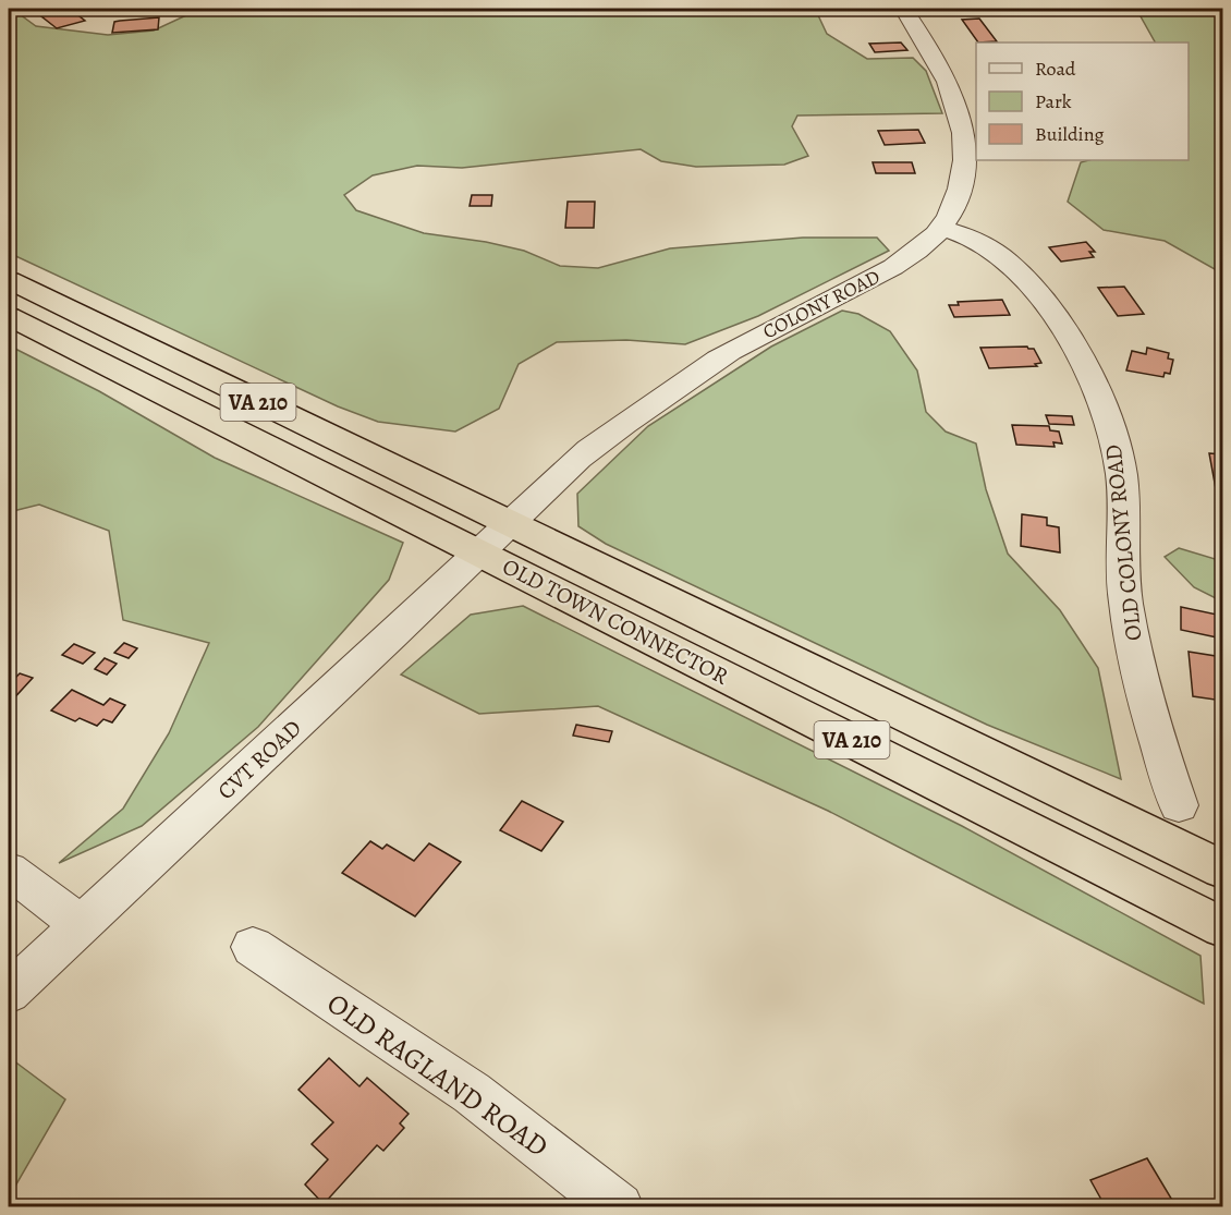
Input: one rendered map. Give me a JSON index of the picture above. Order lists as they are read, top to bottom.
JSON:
{
  "streets": {
    "highway": ["VA 210", "OLD TOWN CONNECTOR"],
    "street": [
      "COLONY ROAD",
      "OLD COLONY ROAD",
      "CVT ROAD",
      "OLD RAGLAND ROAD"
    ]
  },
  "crossings": [
    ["COLONY ROAD", "OLD COLONY ROAD"],
    ["COLONY ROAD", "OLD TOWN CONNECTOR"],
    ["COLONY ROAD", "CVT ROAD"],
    ["OLD TOWN CONNECTOR", "CVT ROAD"]
  ],
  "legend": ["Road", "Park", "Building"]
}
